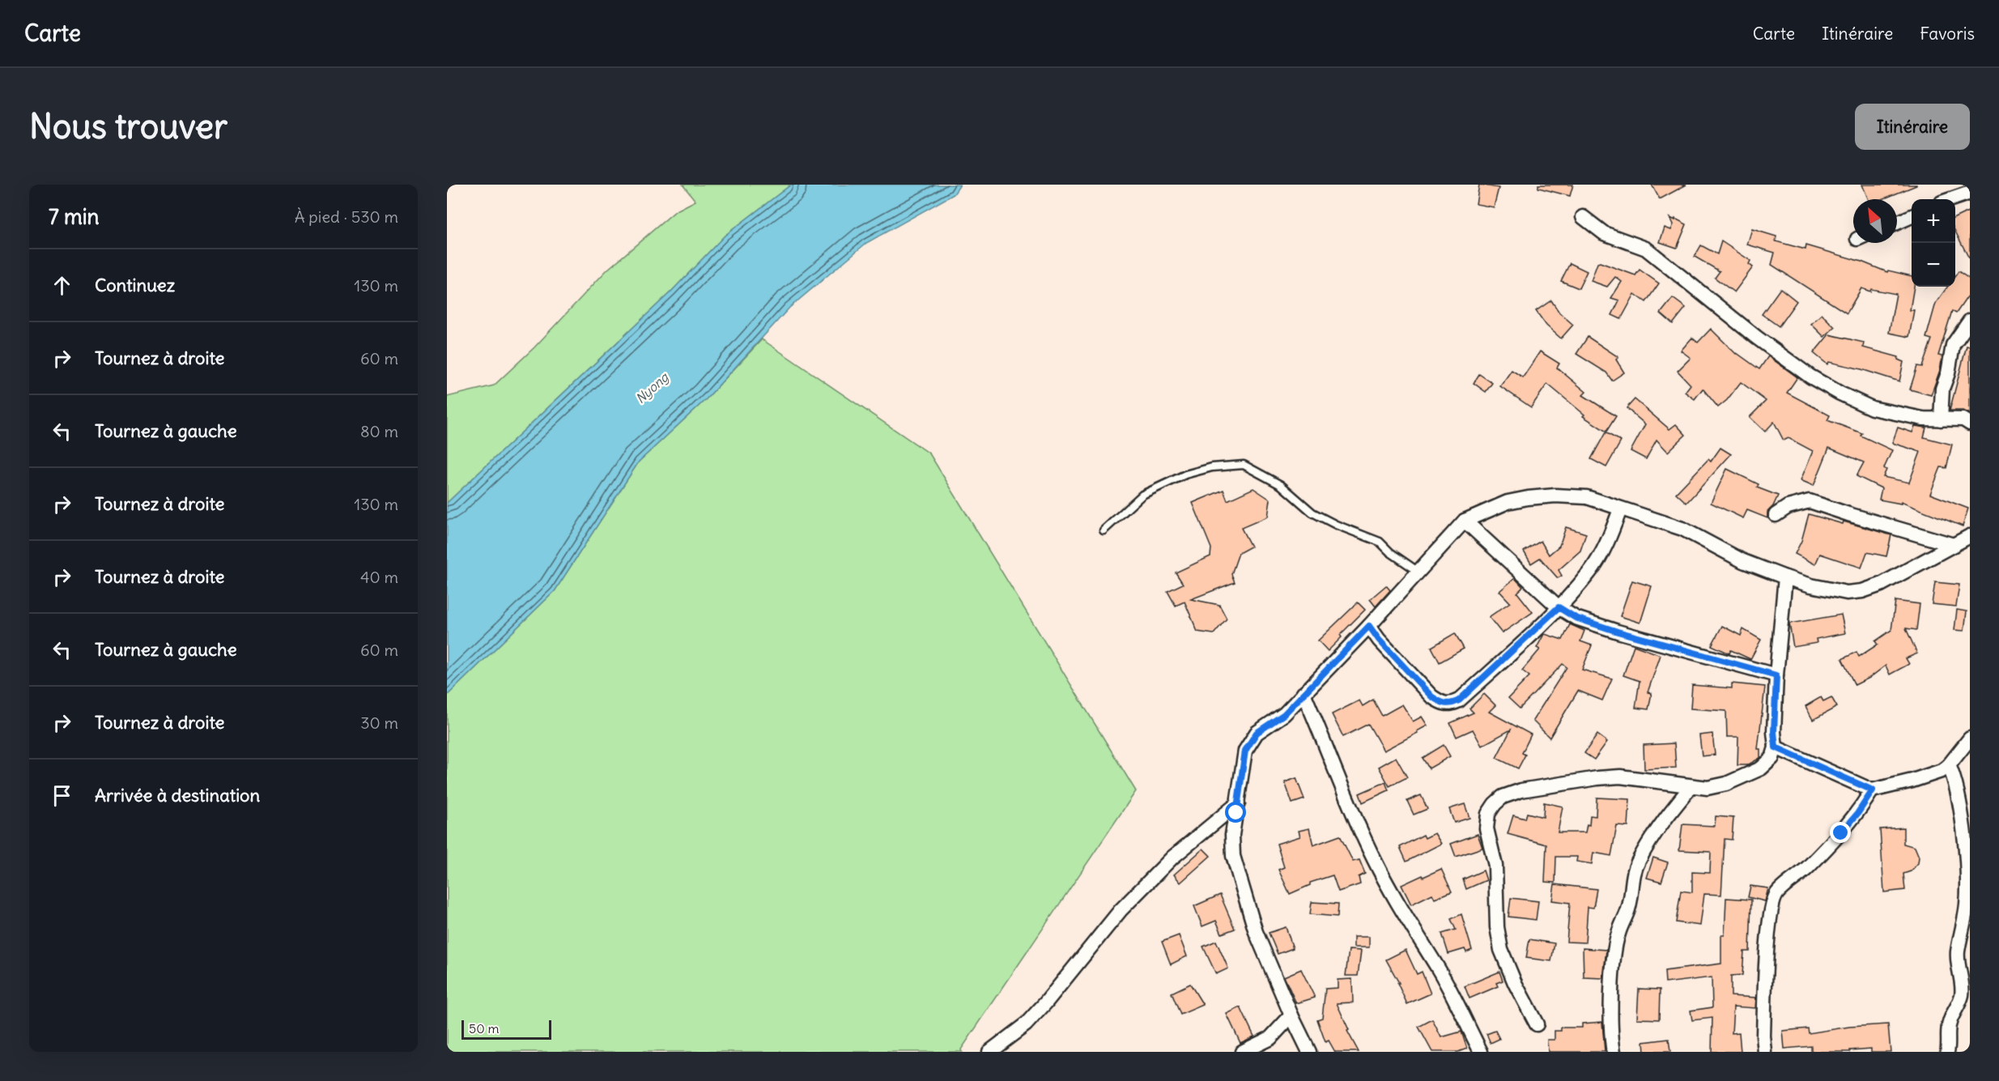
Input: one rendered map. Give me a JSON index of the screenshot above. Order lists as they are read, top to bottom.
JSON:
{
  "water": ["Nyong"],
  "scale_bar": "50 m",
  "north": "top left",
  "page": {
    "header": "Carte",
    "nav": ["Carte", "Itinéraire", "Favoris"],
    "buttons": "Itinéraire",
    "title": "Nous trouver",
    "heading": ["7 min", "À pied · 530 m"],
    "map_buttons": ["+", "−"],
    "list": [
      ["Continuez", "130 m"],
      ["Tournez à droite", "60 m"],
      ["Tournez à gauche", "80 m"],
      ["Tournez à droite", "130 m"],
      ["Tournez à droite", "40 m"],
      ["Tournez à gauche", "60 m"],
      ["Tournez à droite", "30 m"],
      "Arrivée à destination"
    ],
    "scale": "50 m"
  }
}
